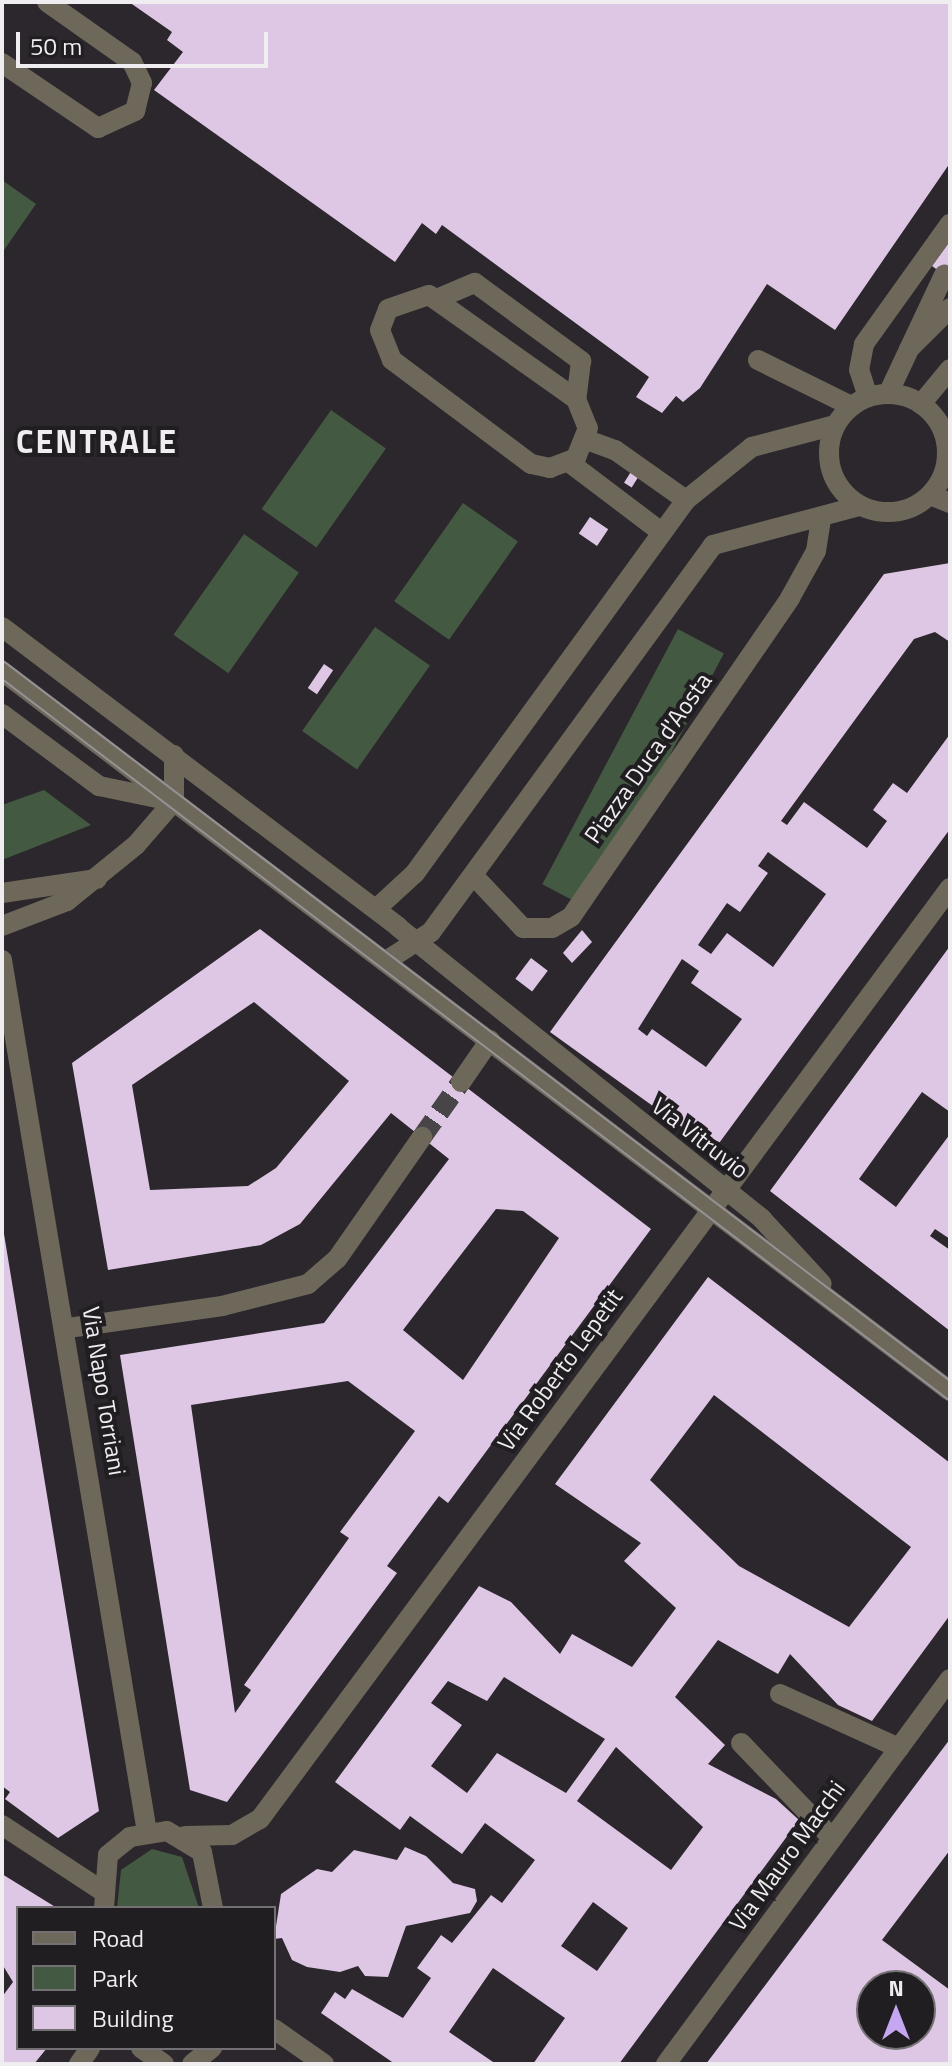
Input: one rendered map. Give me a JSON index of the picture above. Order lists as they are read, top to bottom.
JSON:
{
  "streets": {
    "street": [
      "Piazza Duca d'Aosta",
      "Via Vitruvio",
      "Via Roberto Lepetit",
      "Via Napo Torriani",
      "Via Mauro Macchi"
    ]
  },
  "crossings": [
    ["Via Vitruvio", "Via Roberto Lepetit"],
    ["Via Roberto Lepetit", "Via Napo Torriani"]
  ],
  "districts": ["CENTRALE"],
  "legend": ["Road", "Park", "Building"],
  "scale_bar": "50 m",
  "north": "top"
}
